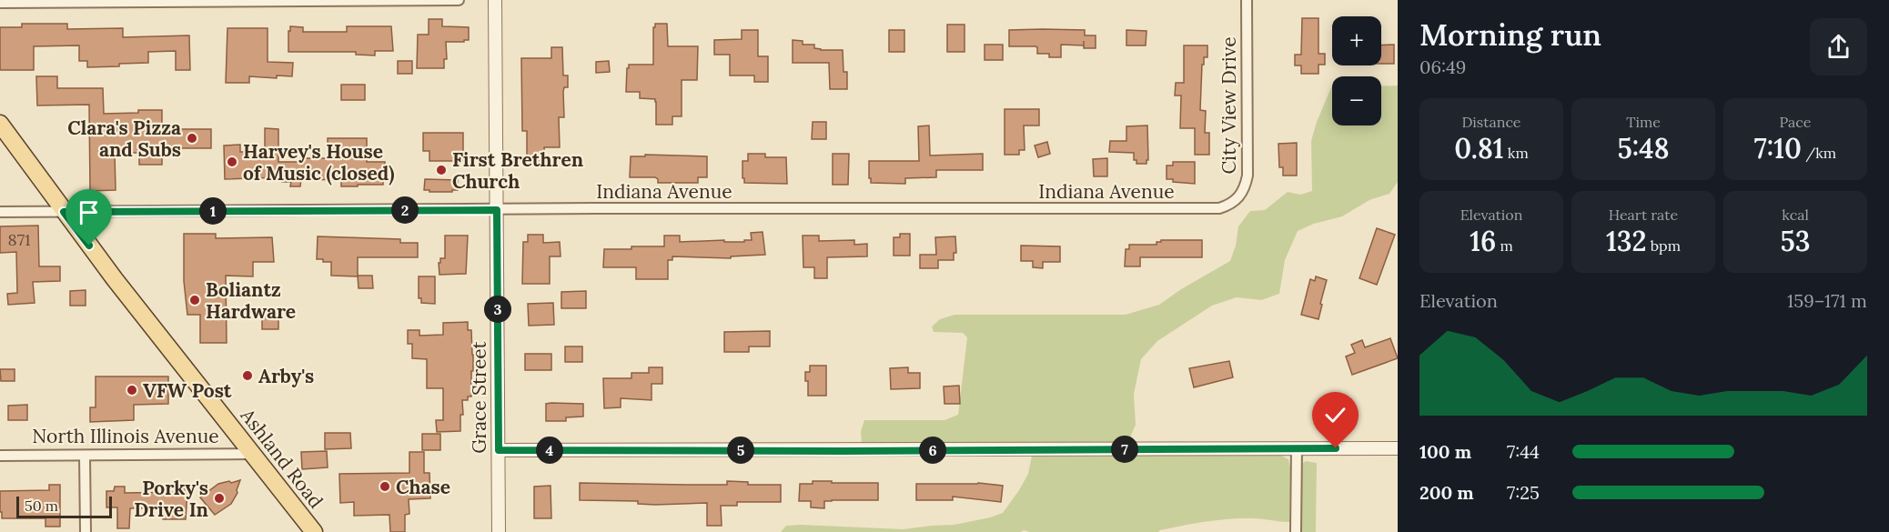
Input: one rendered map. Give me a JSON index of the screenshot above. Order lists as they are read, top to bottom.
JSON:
{
  "streets": {
    "main road": ["Ashland Road"],
    "street": [
      "City View Drive",
      "Indiana Avenue",
      "Grace Street",
      "North Illinois Avenue"
    ]
  },
  "crossings": [
    ["City View Drive", "Indiana Avenue"],
    ["Indiana Avenue", "Grace Street"],
    ["Indiana Avenue", "Ashland Road"],
    ["North Illinois Avenue", "Ashland Road"]
  ],
  "places": [
    "Clara's Pizza and Subs",
    "Harvey's House of Music (closed)",
    "First Brethren Church",
    "Boliantz Hardware",
    "Arby's",
    "VFW Post",
    "Chase",
    "Porky's Drive In"
  ],
  "house_numbers": ["871"],
  "scale_bar": "50 m",
  "page": {
    "heading": ["Morning run", "06:49"],
    "map_buttons": ["+", "−"],
    "stats": [
      ["Distance", "0.81 km"],
      ["Time", "5:48"],
      ["Pace", "7:10 /km"],
      ["Elevation", "16 m"],
      ["Heart rate", "132 bpm"],
      ["kcal", "53"]
    ],
    "pins": [
      "2",
      "1",
      "3",
      "7",
      "4",
      "5",
      "6"
    ],
    "chart": ["Elevation", "159–171 m"],
    "list": [
      {
        "name": "100 m",
        "note": "7:44"
      },
      {
        "name": "200 m",
        "note": "7:25"
      }
    ],
    "scale": "50 m"
  }
}
